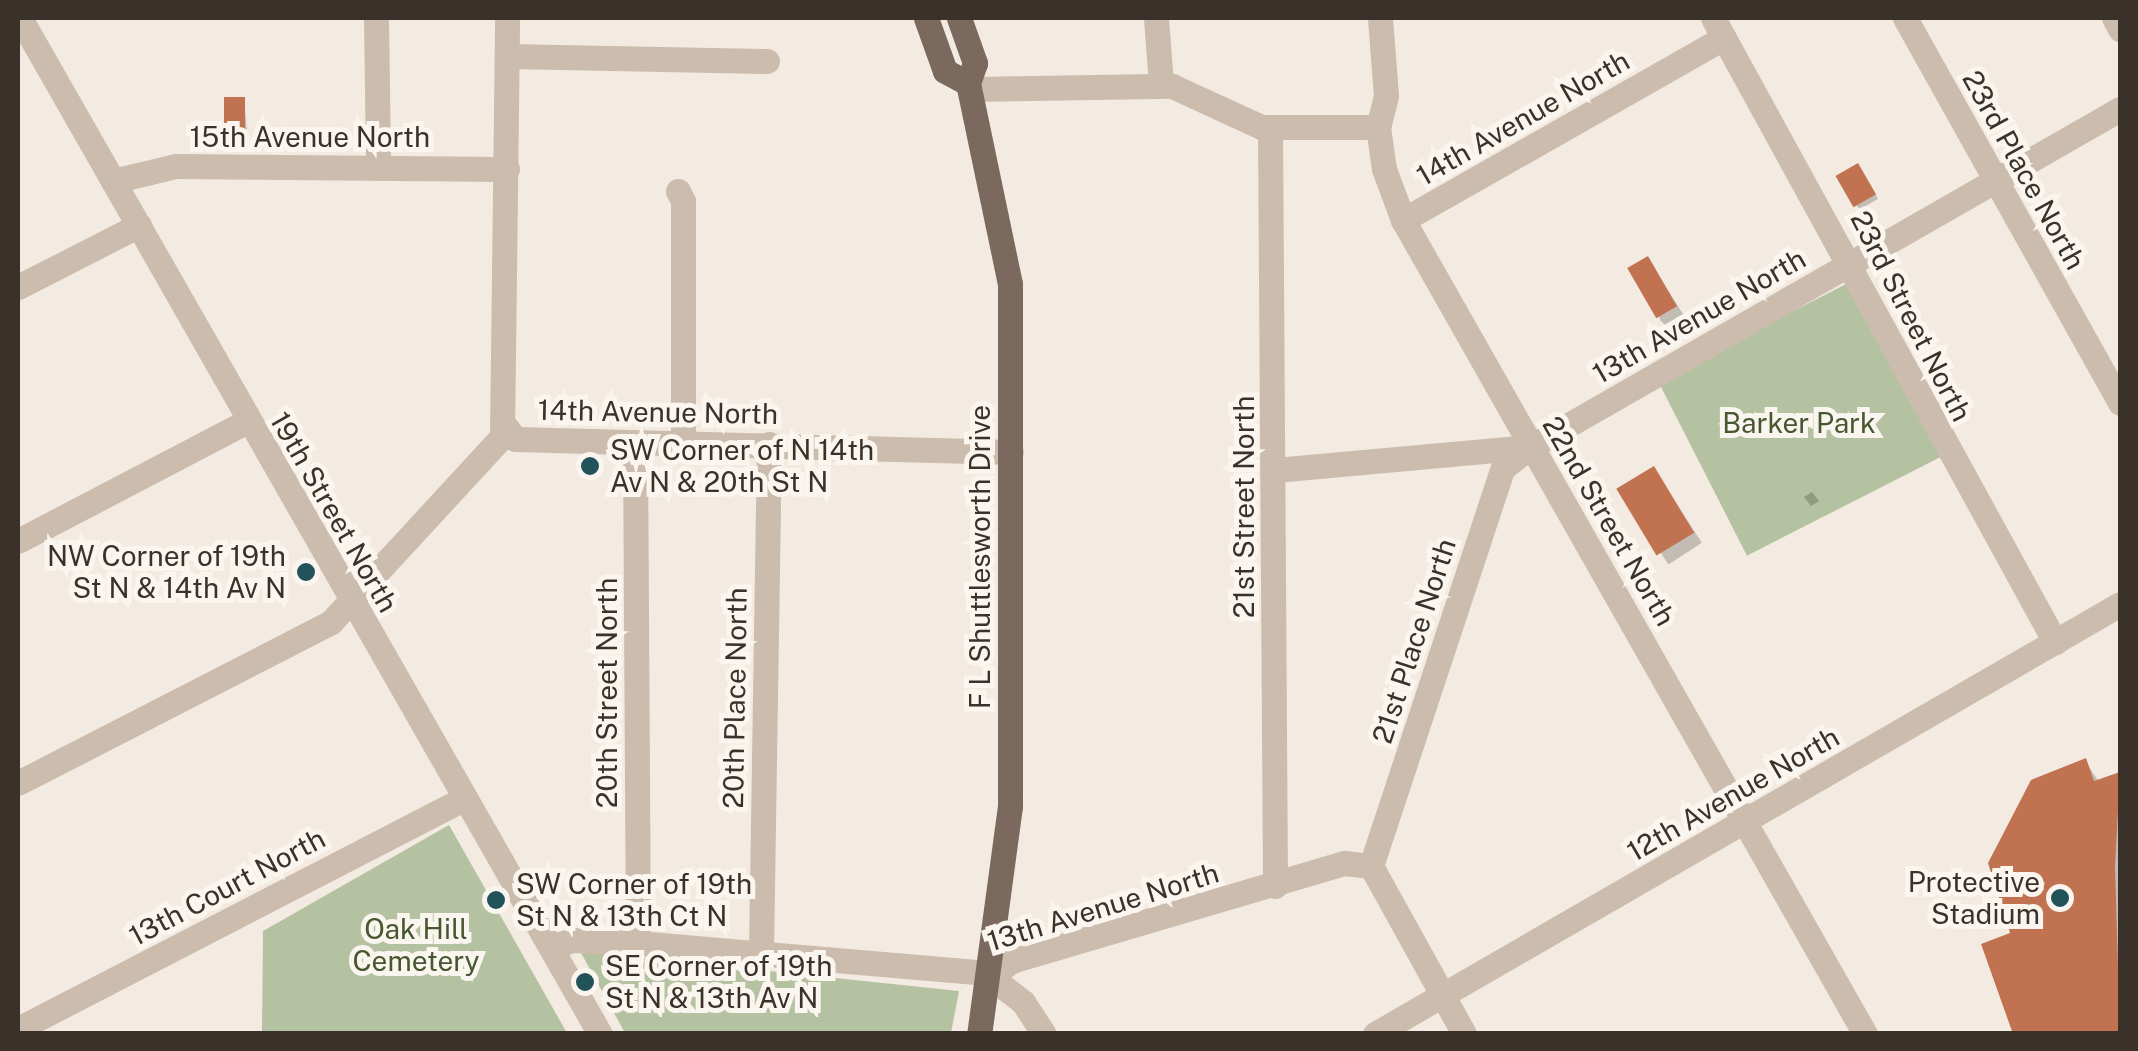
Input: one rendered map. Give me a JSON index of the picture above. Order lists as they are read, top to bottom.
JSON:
{
  "streets": {
    "main road": ["F L Shuttlesworth Drive"],
    "street": [
      "14th Avenue North",
      "15th Avenue North",
      "23rd Place North",
      "13th Avenue North",
      "23rd Street North",
      "21st Street North",
      "19th Street North",
      "22nd Street North",
      "21st Place North",
      "20th Street North",
      "20th Place North",
      "12th Avenue North",
      "13th Court North"
    ]
  },
  "crossings": [
    ["14th Avenue North", "23rd Street North"],
    ["14th Avenue North", "19th Street North"],
    ["14th Avenue North", "22nd Street North"],
    ["14th Avenue North", "F L Shuttlesworth Drive"],
    ["14th Avenue North", "20th Street North"],
    ["14th Avenue North", "20th Place North"],
    ["15th Avenue North", "19th Street North"],
    ["23rd Place North", "13th Avenue North"],
    ["13th Avenue North", "23rd Street North"],
    ["13th Avenue North", "21st Street North"],
    ["13th Avenue North", "19th Street North"],
    ["13th Avenue North", "22nd Street North"],
    ["13th Avenue North", "F L Shuttlesworth Drive"],
    ["13th Avenue North", "21st Place North"],
    ["13th Avenue North", "20th Street North"],
    ["13th Avenue North", "20th Place North"],
    ["23rd Street North", "12th Avenue North"],
    ["19th Street North", "13th Court North"],
    ["22nd Street North", "21st Place North"],
    ["22nd Street North", "12th Avenue North"]
  ],
  "parks": ["Barker Park", "Oak Hill Cemetery"],
  "places": [
    "SW Corner of N 14th Av N & 20th St N",
    "NW Corner of 19th St N & 14th Av N",
    "Protective Stadium",
    "SW Corner of 19th St N & 13th Ct N",
    "SE Corner of 19th St N & 13th Av N"
  ]
}
